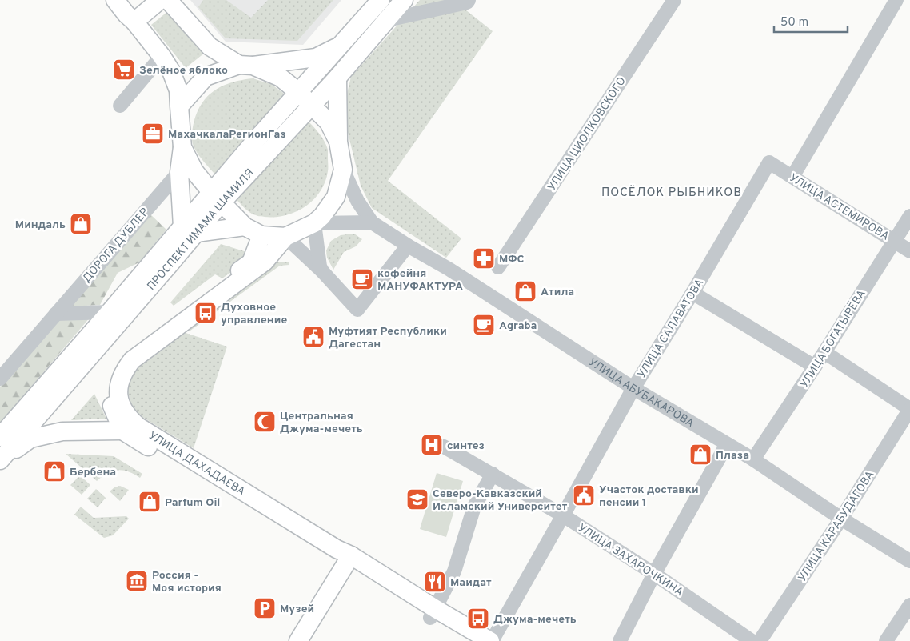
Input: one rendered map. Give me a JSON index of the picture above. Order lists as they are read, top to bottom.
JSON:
{
  "streets": {
    "main road": ["ПРОСПЕКТ ИМАМА ШАМИЛЯ", "УЛИЦА АБУБАКАРОВА", "УЛИЦА ДАХАДАЕВА"],
    "street": [
      "УЛИЦА ЦИОЛКОВСКОГО",
      "УЛИЦА АСТЕМИРОВА",
      "ДОРОГА ДУБЛЕР",
      "УЛИЦА САЛАВАТОВА",
      "УЛИЦА БОГАТЫРЁВА",
      "УЛИЦА КАРАБУДАГОВА",
      "УЛИЦА ЗАХАРОЧКИНА"
    ]
  },
  "crossings": [
    ["УЛИЦА АСТЕМИРОВА", "УЛИЦА САЛАВАТОВА"],
    ["УЛИЦА АСТЕМИРОВА", "УЛИЦА БОГАТЫРЁВА"],
    ["ПРОСПЕКТ ИМАМА ШАМИЛЯ", "УЛИЦА АБУБАКАРОВА"],
    ["УЛИЦА САЛАВАТОВА", "УЛИЦА АБУБАКАРОВА"],
    ["УЛИЦА САЛАВАТОВА", "УЛИЦА ДАХАДАЕВА"],
    ["УЛИЦА САЛАВАТОВА", "УЛИЦА ЗАХАРОЧКИНА"],
    ["УЛИЦА БОГАТЫРЁВА", "УЛИЦА АБУБАКАРОВА"],
    ["УЛИЦА АБУБАКАРОВА", "УЛИЦА ДАХАДАЕВА"],
    ["УЛИЦА АБУБАКАРОВА", "УЛИЦА КАРАБУДАГОВА"]
  ],
  "districts": ["ПОСЁЛОК РЫБНИКОВ"],
  "places": {
    "supermarket": ["Зелёное яблоко"],
    "office": ["МахачкалаРегионГаз"],
    "shop": [
      "Миндаль",
      "Атила",
      "Плаза",
      "Бербена",
      "Parfum Oil"
    ],
    "pharmacy": ["МФС"],
    "cafe": ["кофейня МАНУФАКТУРА", "Agraba"],
    "bus stop": ["Духовное управление", "Джума-мечеть"],
    "public building": ["Муфтият Республики Дагестан", "Участок доставки пенсии 1"],
    "mosque": ["Центральная Джума-мечеть"],
    "hospital": ["синтез"],
    "school or university": ["Северо-Кавказский Исламский Университет"],
    "museum": ["Россия - Моя история"],
    "restaurant": ["Маидат"],
    "parking": ["Музей"]
  },
  "scale_bar": "50 m"
}
